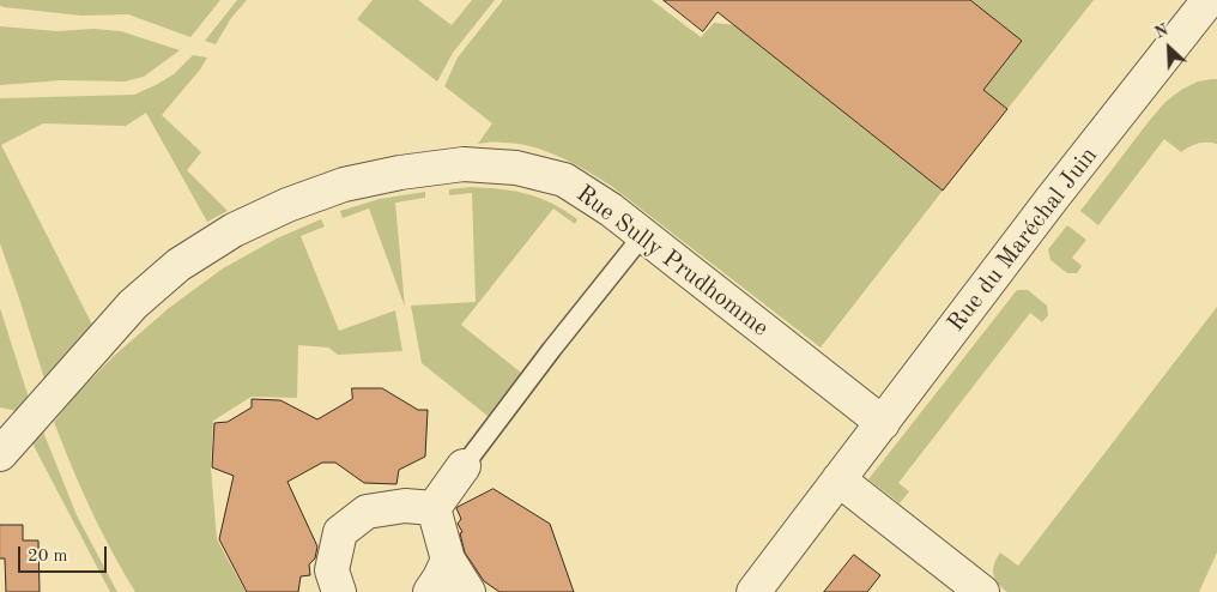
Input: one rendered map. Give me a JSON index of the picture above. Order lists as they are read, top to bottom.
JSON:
{
  "streets": {
    "street": ["Rue du Maréchal Juin", "Rue Sully Prudhomme"]
  },
  "crossings": [
    ["Rue du Maréchal Juin", "Rue Sully Prudhomme"]
  ],
  "scale_bar": "20 m",
  "north": "top left"
}
